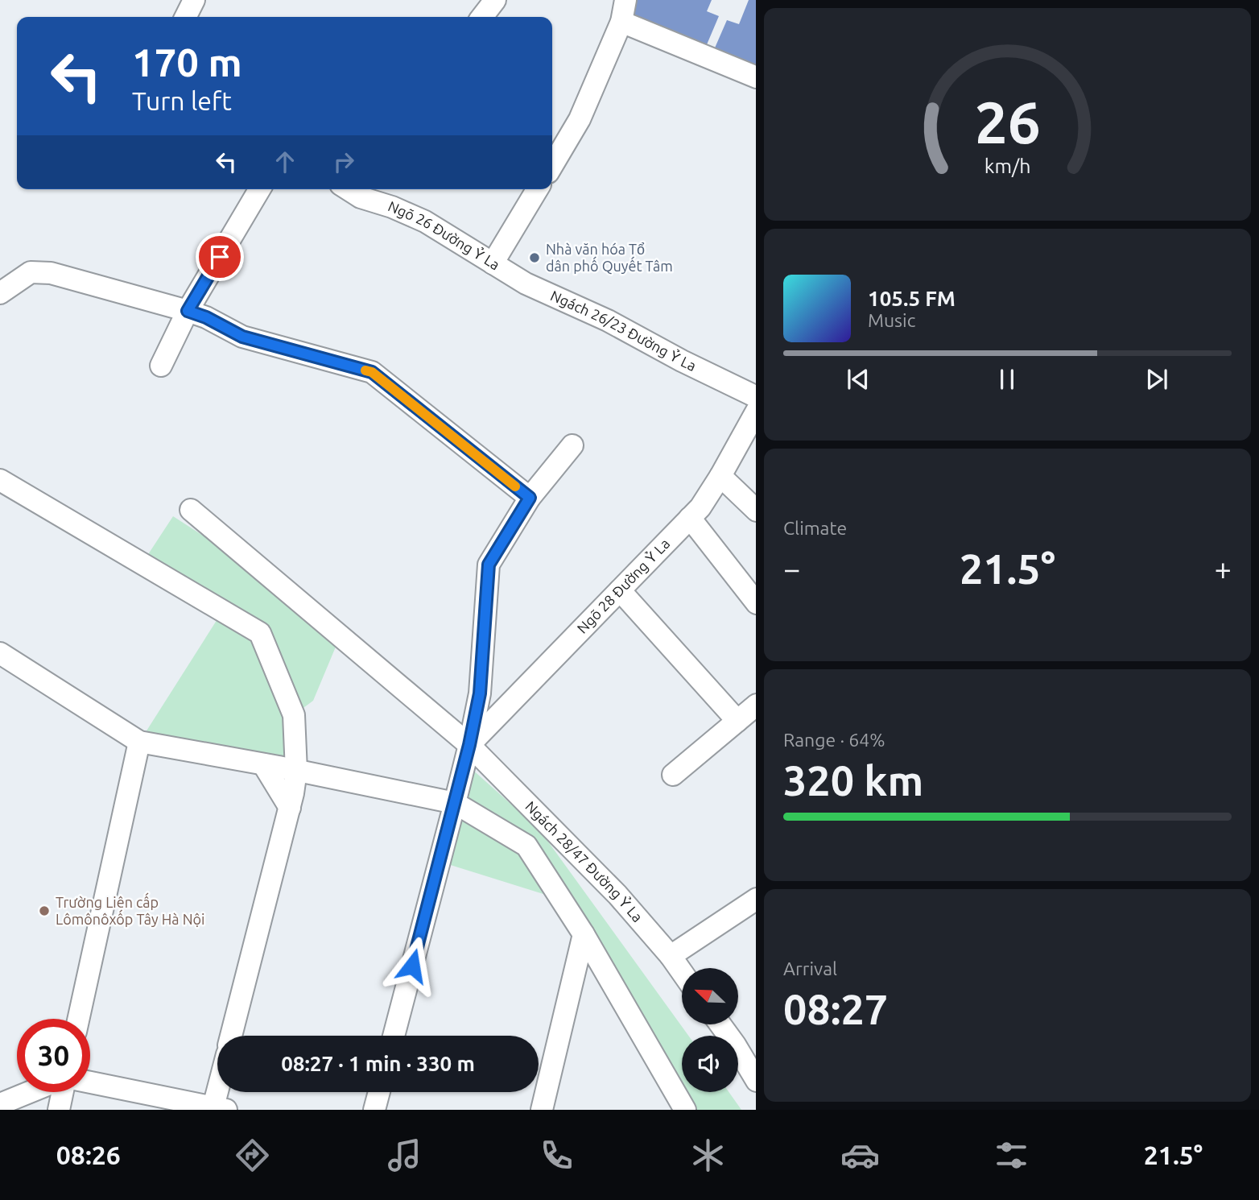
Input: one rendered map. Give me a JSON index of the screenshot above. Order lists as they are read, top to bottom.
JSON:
{
  "streets": {
    "street": [
      "Ngõ 26 Đường Ỷ La",
      "Ngách 26/23 Đường Ỷ La",
      "Ngõ 28 Đường Ỷ La",
      "Ngách 28/47 Đường Ỷ La"
    ]
  },
  "crossings": [
    ["Ngõ 26 Đường Ỷ La", "Ngách 26/23 Đường Ỷ La"],
    ["Ngõ 28 Đường Ỷ La", "Ngách 28/47 Đường Ỷ La"]
  ],
  "places": ["Nhà văn hóa Tổ dân phố Quyết Tâm", "Trường Liên cấp Lômônôxốp Tây Hà Nội"],
  "north": "top left",
  "page": {
    "turn": ["170 m", "Turn left"],
    "song": ["105.5 FM", "Music"],
    "tile": [
      "Climate",
      ["Range · 64%", "320 km"],
      ["Arrival", "08:27"]
    ],
    "heat": ["−", "21.5°", "+"],
    "limit": "30",
    "trip": "08:27 · 1 min · 330 m",
    "tabs": ["08:26", "21.5°"],
    "gauge": ["26", "km/h"]
  }
}
